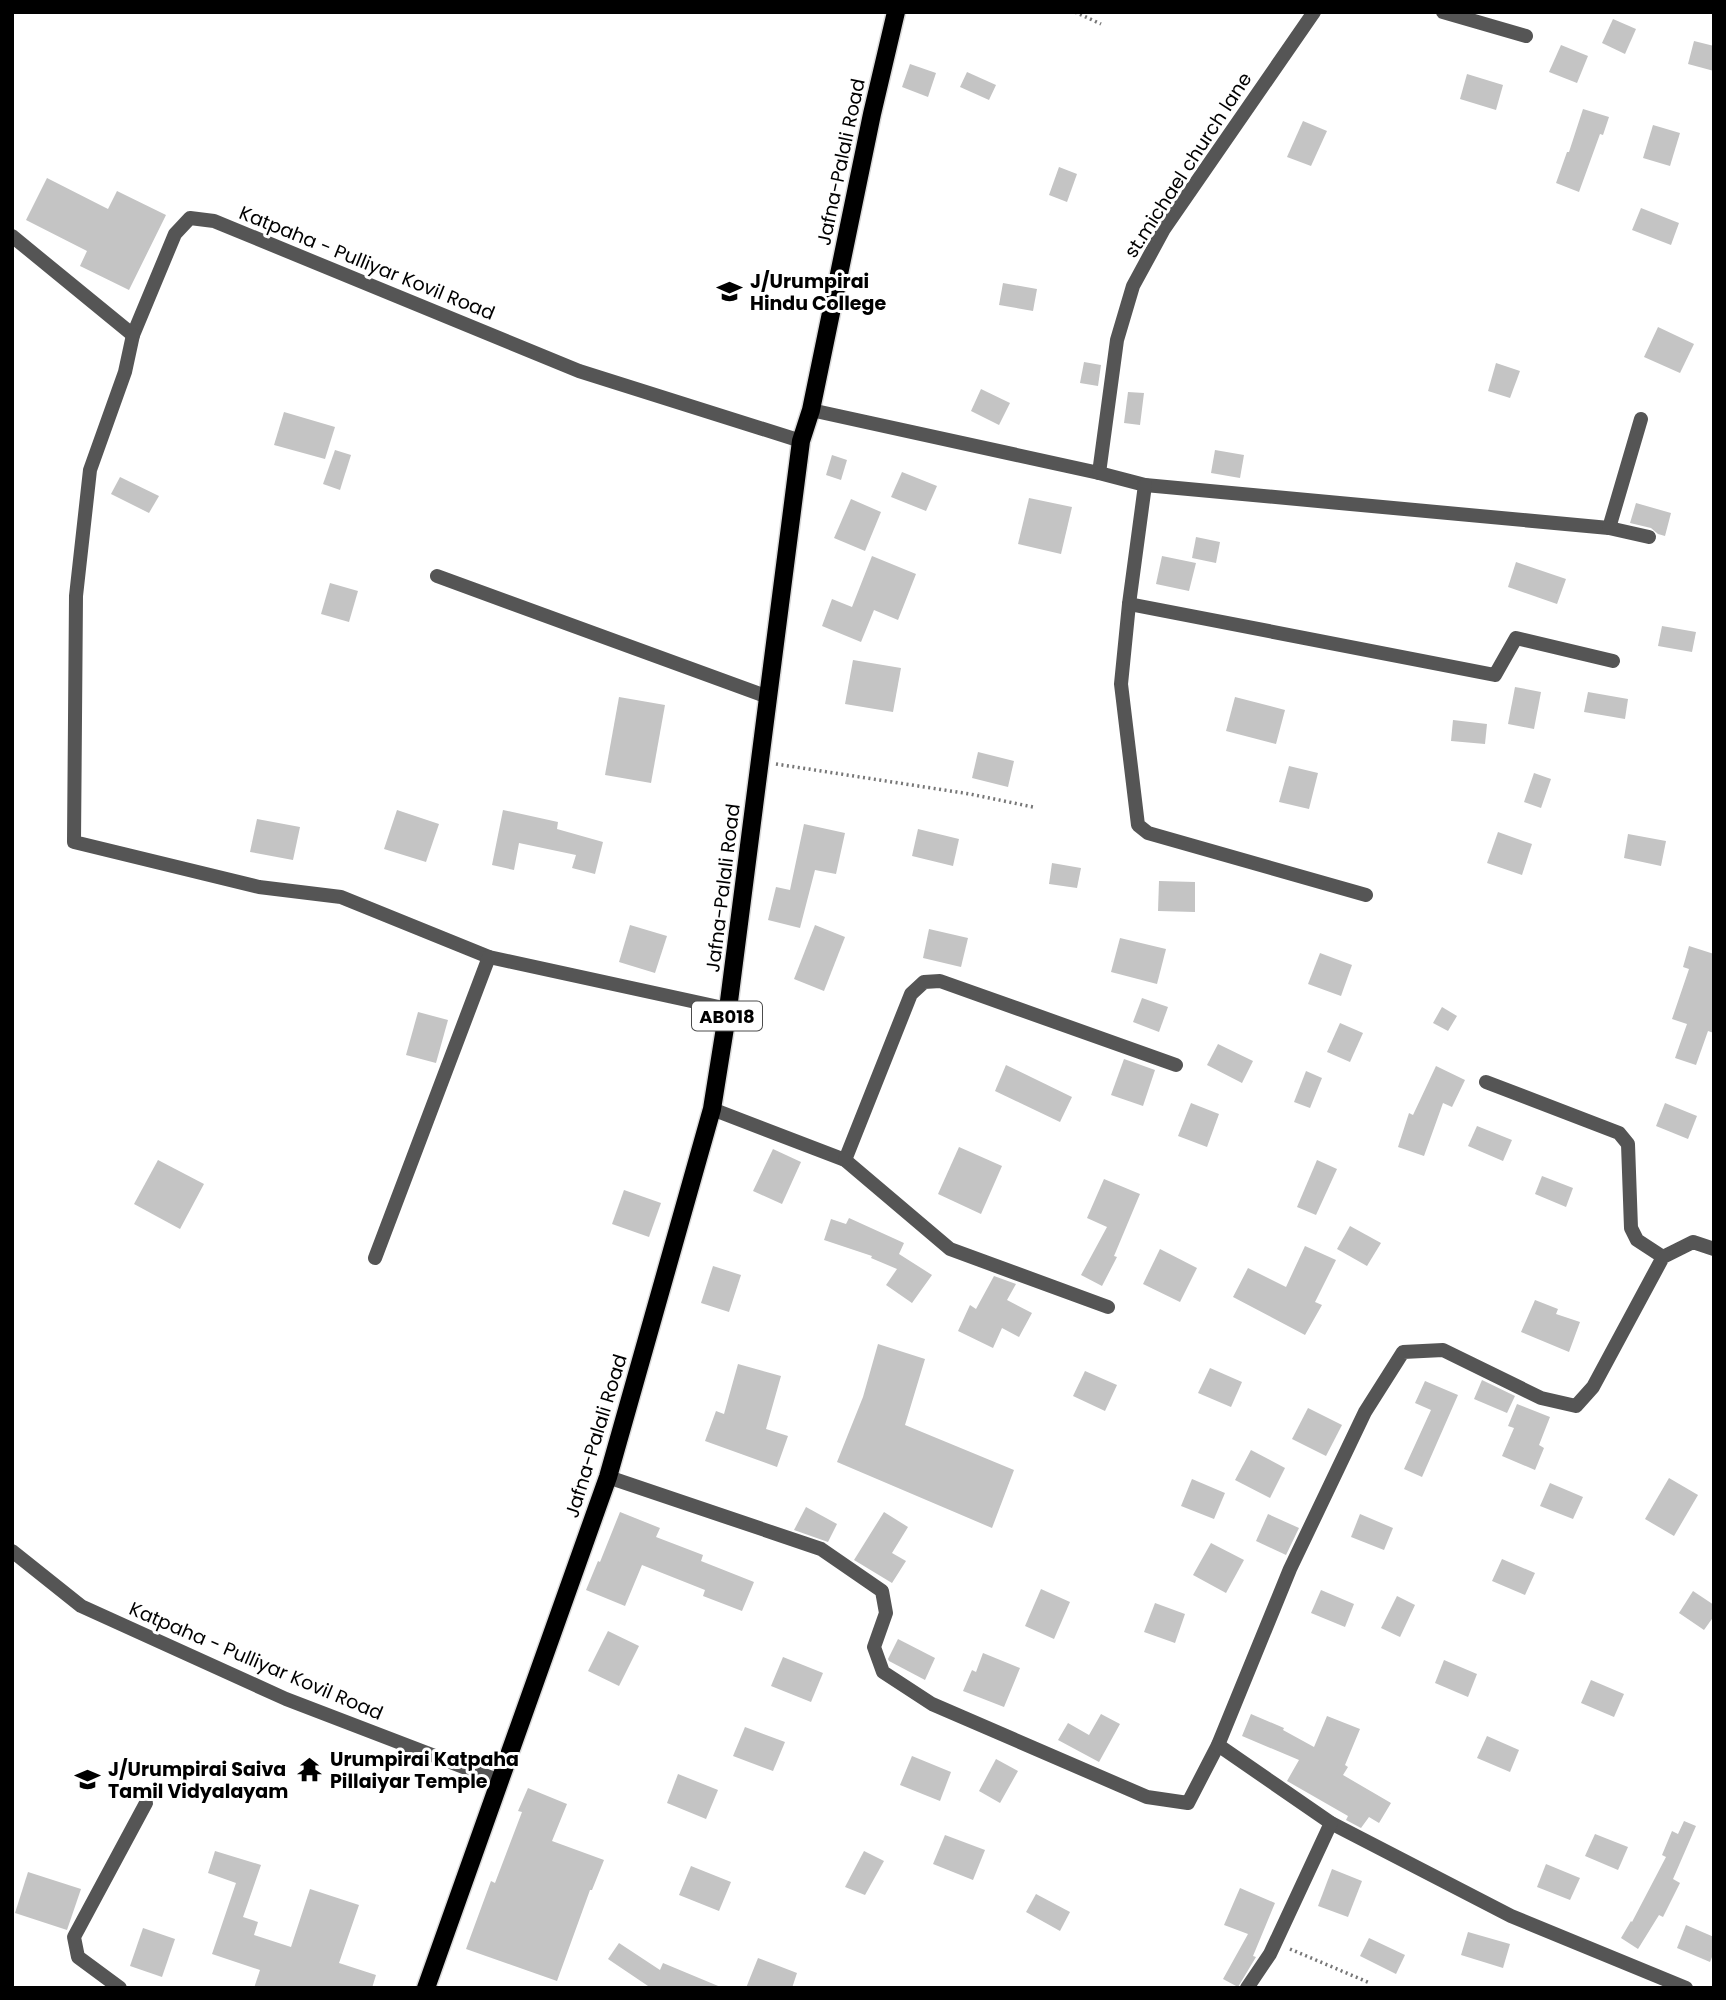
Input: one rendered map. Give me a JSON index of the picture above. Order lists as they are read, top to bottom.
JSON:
{
  "streets": {
    "main road": ["Jafna-Palali Road", "AB018"],
    "street": ["st.michael church lane", "Katpaha - Pulliyar Kovil Road"]
  },
  "crossings": [
    ["Jafna-Palali Road", "Katpaha - Pulliyar Kovil Road"]
  ],
  "places": {
    "school or university": ["J/Urumpirai Hindu College", "J/Urumpirai Saiva Tamil Vidyalayam"],
    "temple": ["Urumpirai Katpaha Pillaiyar Temple"]
  }
}
